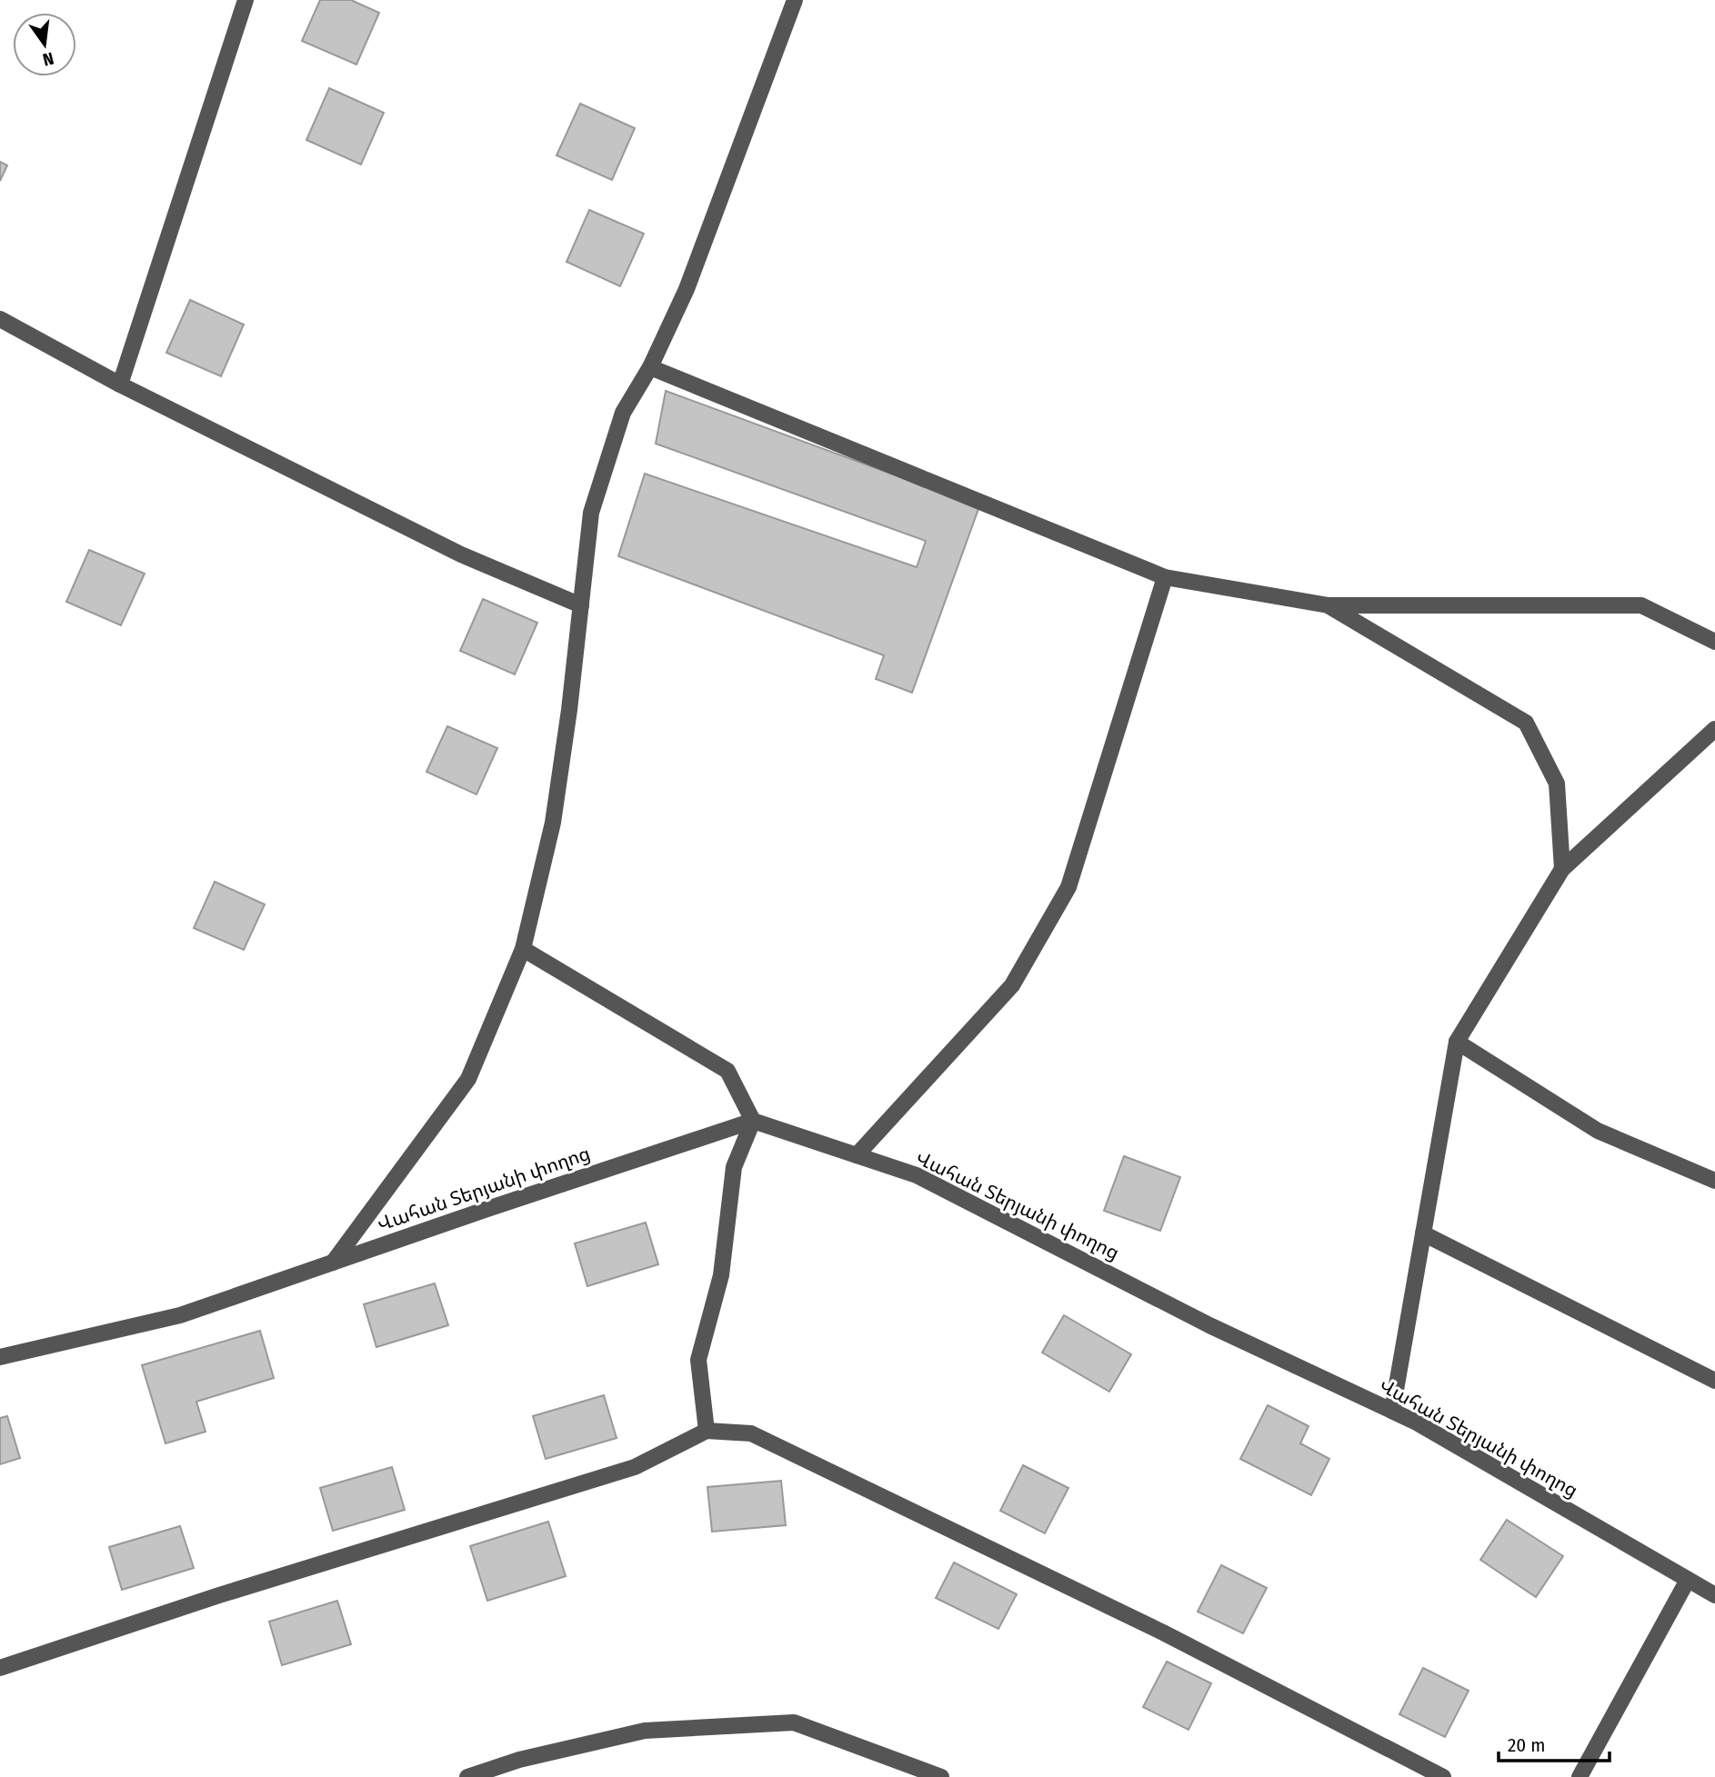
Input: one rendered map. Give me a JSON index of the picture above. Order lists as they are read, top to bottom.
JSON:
{
  "streets": {
    "street": ["Վահան Տերյանի փողոց"]
  },
  "scale_bar": "20 m",
  "north": "bottom"
}
